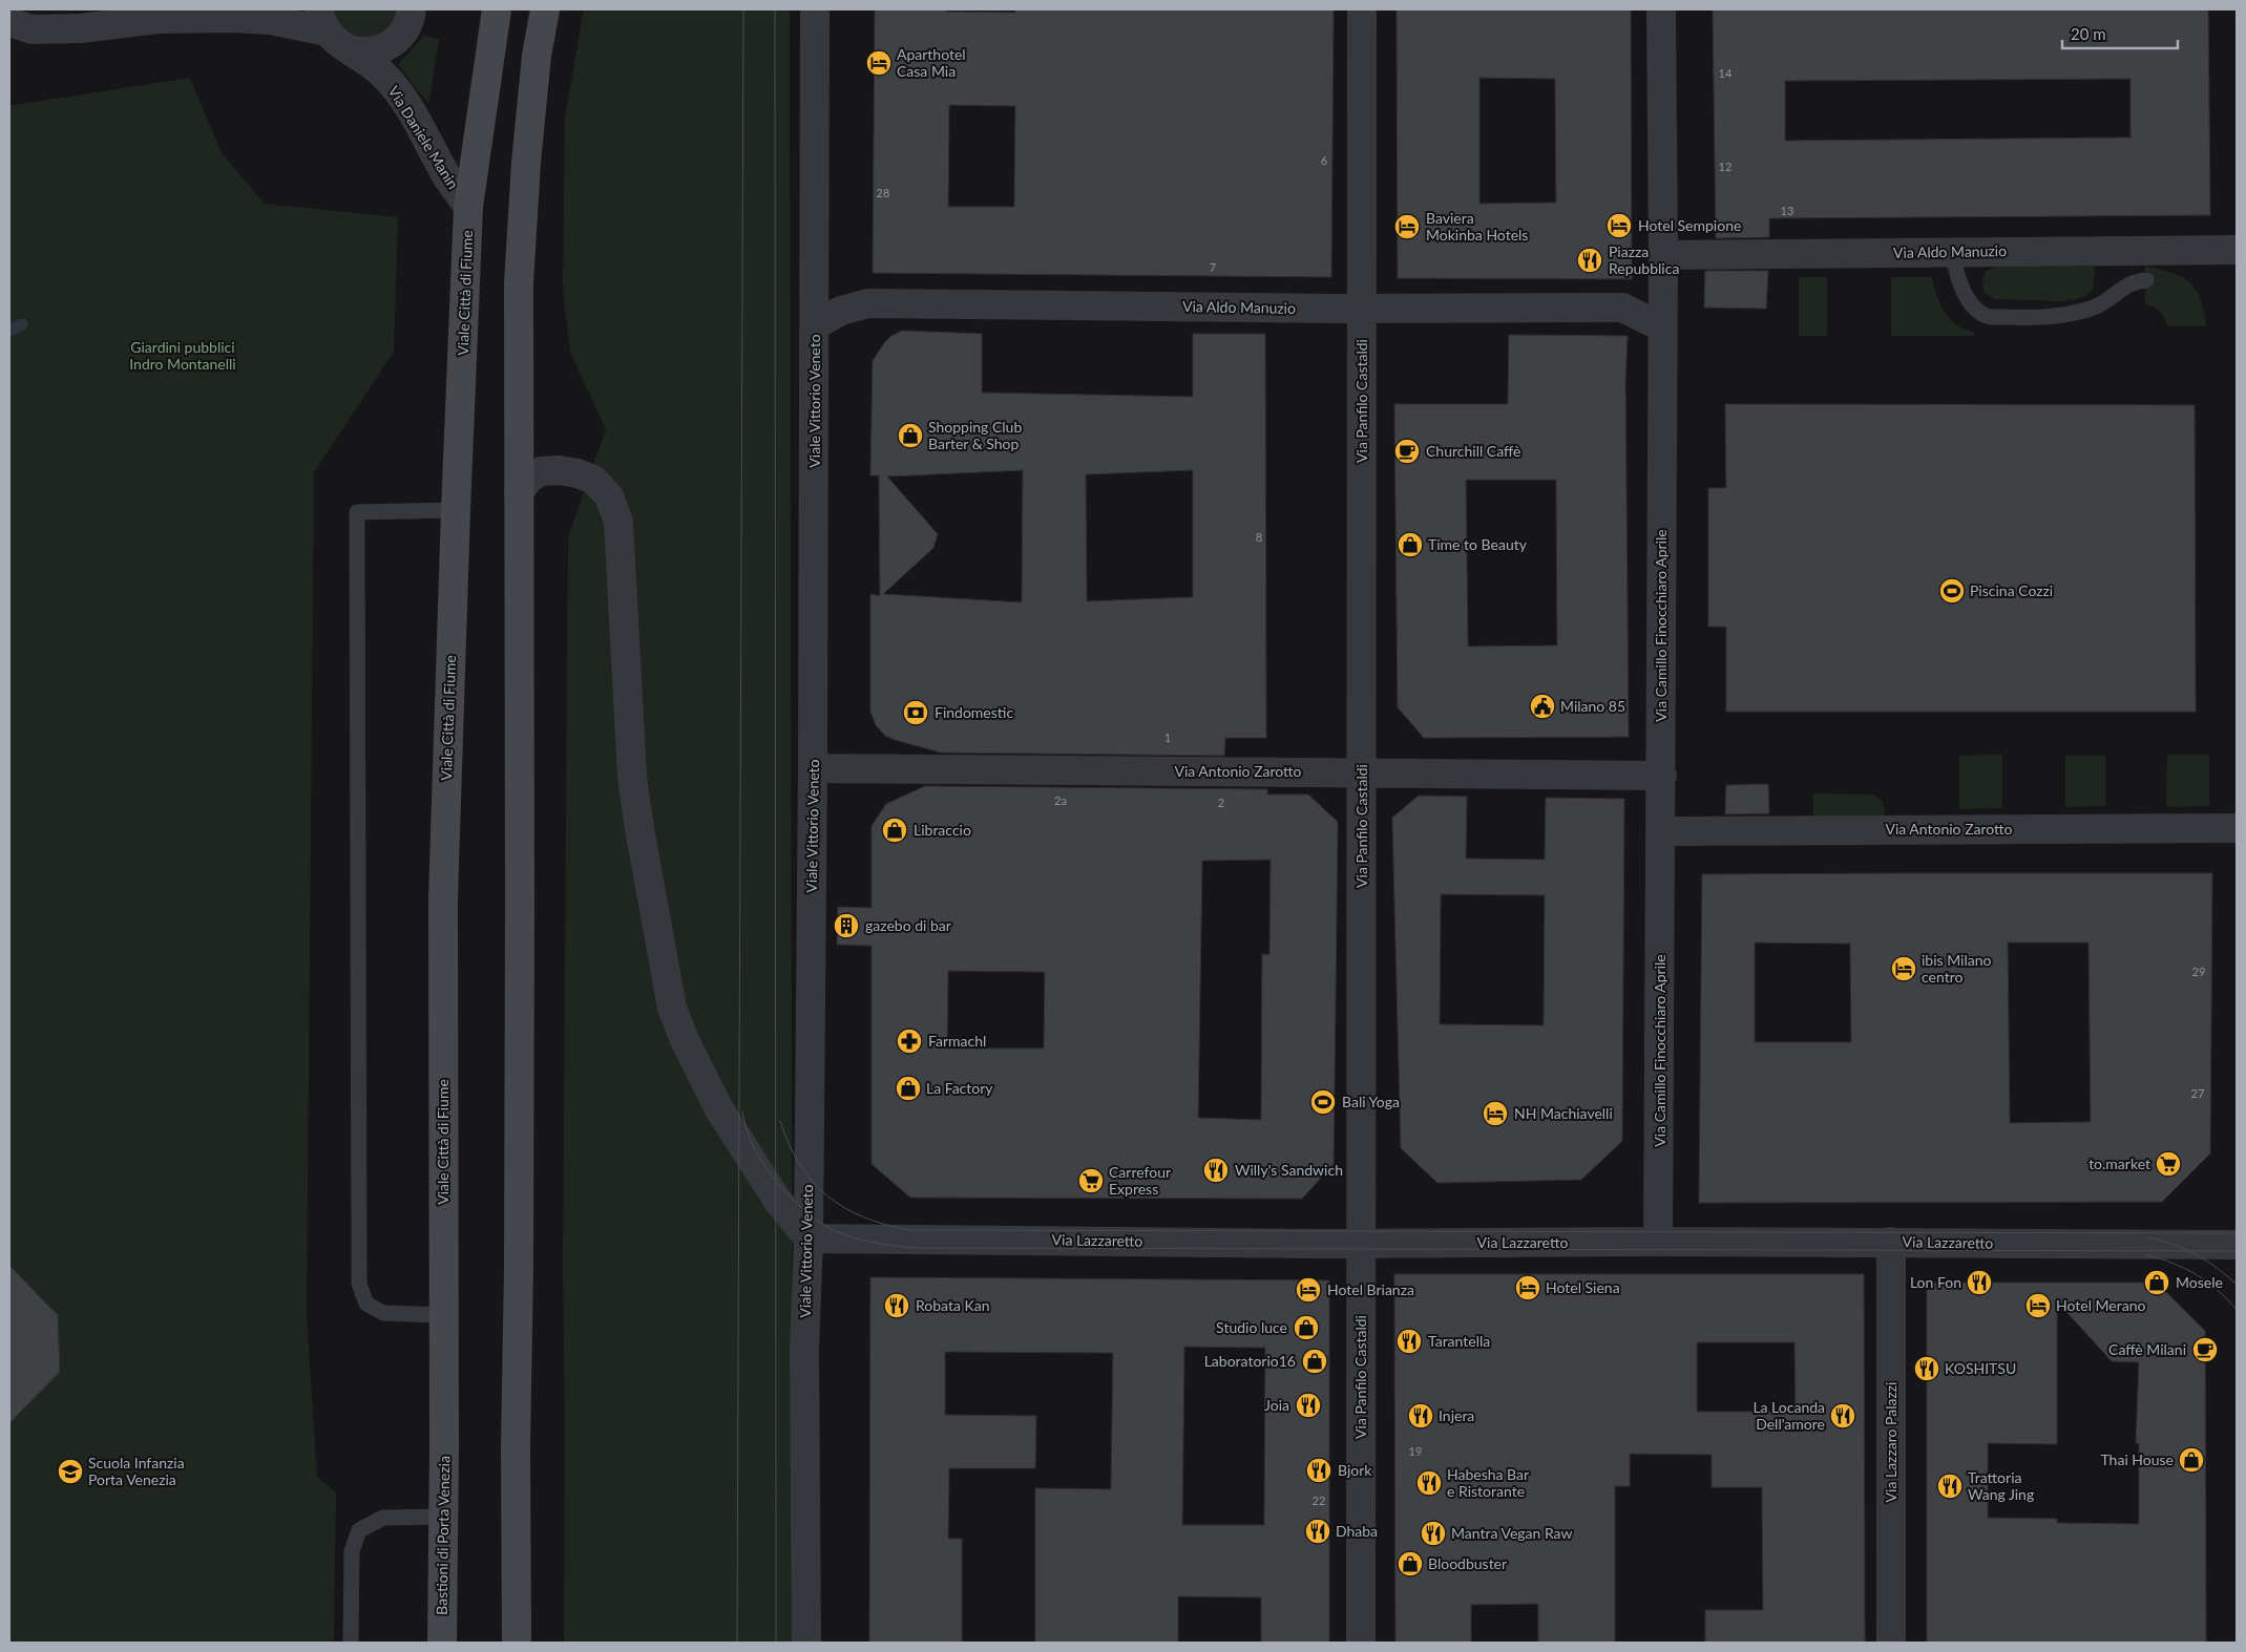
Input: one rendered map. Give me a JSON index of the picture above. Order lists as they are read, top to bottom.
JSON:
{
  "streets": {
    "main road": ["Viale Città di Fiume", "Bastioni di Porta Venezia"],
    "street": [
      "Via Daniele Manin",
      "Via Aldo Manuzio",
      "Viale Vittorio Veneto",
      "Via Panfilo Castaldi",
      "Via Camillo Finocchiaro Aprile",
      "Via Antonio Zarotto",
      "Via Lazzaretto",
      "Via Lazzaro Palazzi"
    ]
  },
  "crossings": [
    ["Via Daniele Manin", "Viale Città di Fiume"],
    ["Via Aldo Manuzio", "Viale Vittorio Veneto"],
    ["Via Aldo Manuzio", "Via Panfilo Castaldi"],
    ["Via Aldo Manuzio", "Via Camillo Finocchiaro Aprile"],
    ["Viale Città di Fiume", "Bastioni di Porta Venezia"],
    ["Viale Vittorio Veneto", "Via Antonio Zarotto"],
    ["Viale Vittorio Veneto", "Via Lazzaretto"],
    ["Via Panfilo Castaldi", "Via Antonio Zarotto"],
    ["Via Panfilo Castaldi", "Via Lazzaretto"],
    ["Via Camillo Finocchiaro Aprile", "Via Antonio Zarotto"],
    ["Via Camillo Finocchiaro Aprile", "Via Lazzaretto"],
    ["Via Lazzaretto", "Via Lazzaro Palazzi"]
  ],
  "parks": ["Giardini pubblici Indro Montanelli"],
  "places": {
    "hotel": [
      "Aparthotel Casa Mia",
      "Hotel Sempione",
      "Baviera Mokinba Hotels",
      "ibis Milano centro",
      "NH Machiavelli",
      "Hotel Siena",
      "Hotel Brianza",
      "Hotel Merano"
    ],
    "restaurant": [
      "Piazza Repubblica",
      "Willy's Sandwich",
      "Lon Fon",
      "Robata Kan",
      "Tarantella",
      "KOSHITSU",
      "Joia",
      "Injera",
      "La Locanda Dell'amore",
      "Bjork",
      "Habesha Bar e Ristorante",
      "Trattoria Wang Jing",
      "Dhaba",
      "Mantra Vegan Raw"
    ],
    "shop": [
      "Shopping Club Barter & Shop",
      "Time to Beauty",
      "Libraccio",
      "La Factory",
      "Mosele",
      "Studio luce",
      "Laboratorio16",
      "Thai House",
      "Bloodbuster"
    ],
    "cafe": ["Churchill Caffè", "Caffè Milani"],
    "sports": ["Piscina Cozzi", "Bali Yoga"],
    "public building": ["Milano 85"],
    "bank": ["Findomestic"],
    "building": ["gazebo di bar"],
    "pharmacy": ["Farmachl"],
    "supermarket": ["to.market", "Carrefour Express"],
    "school or university": ["Scuola Infanzia Porta Venezia"]
  },
  "house_numbers": [
    "14",
    "6",
    "12",
    "28",
    "13",
    "7",
    "8",
    "1",
    "2a",
    "2",
    "29",
    "27",
    "19",
    "22"
  ],
  "scale_bar": "20 m"
}
